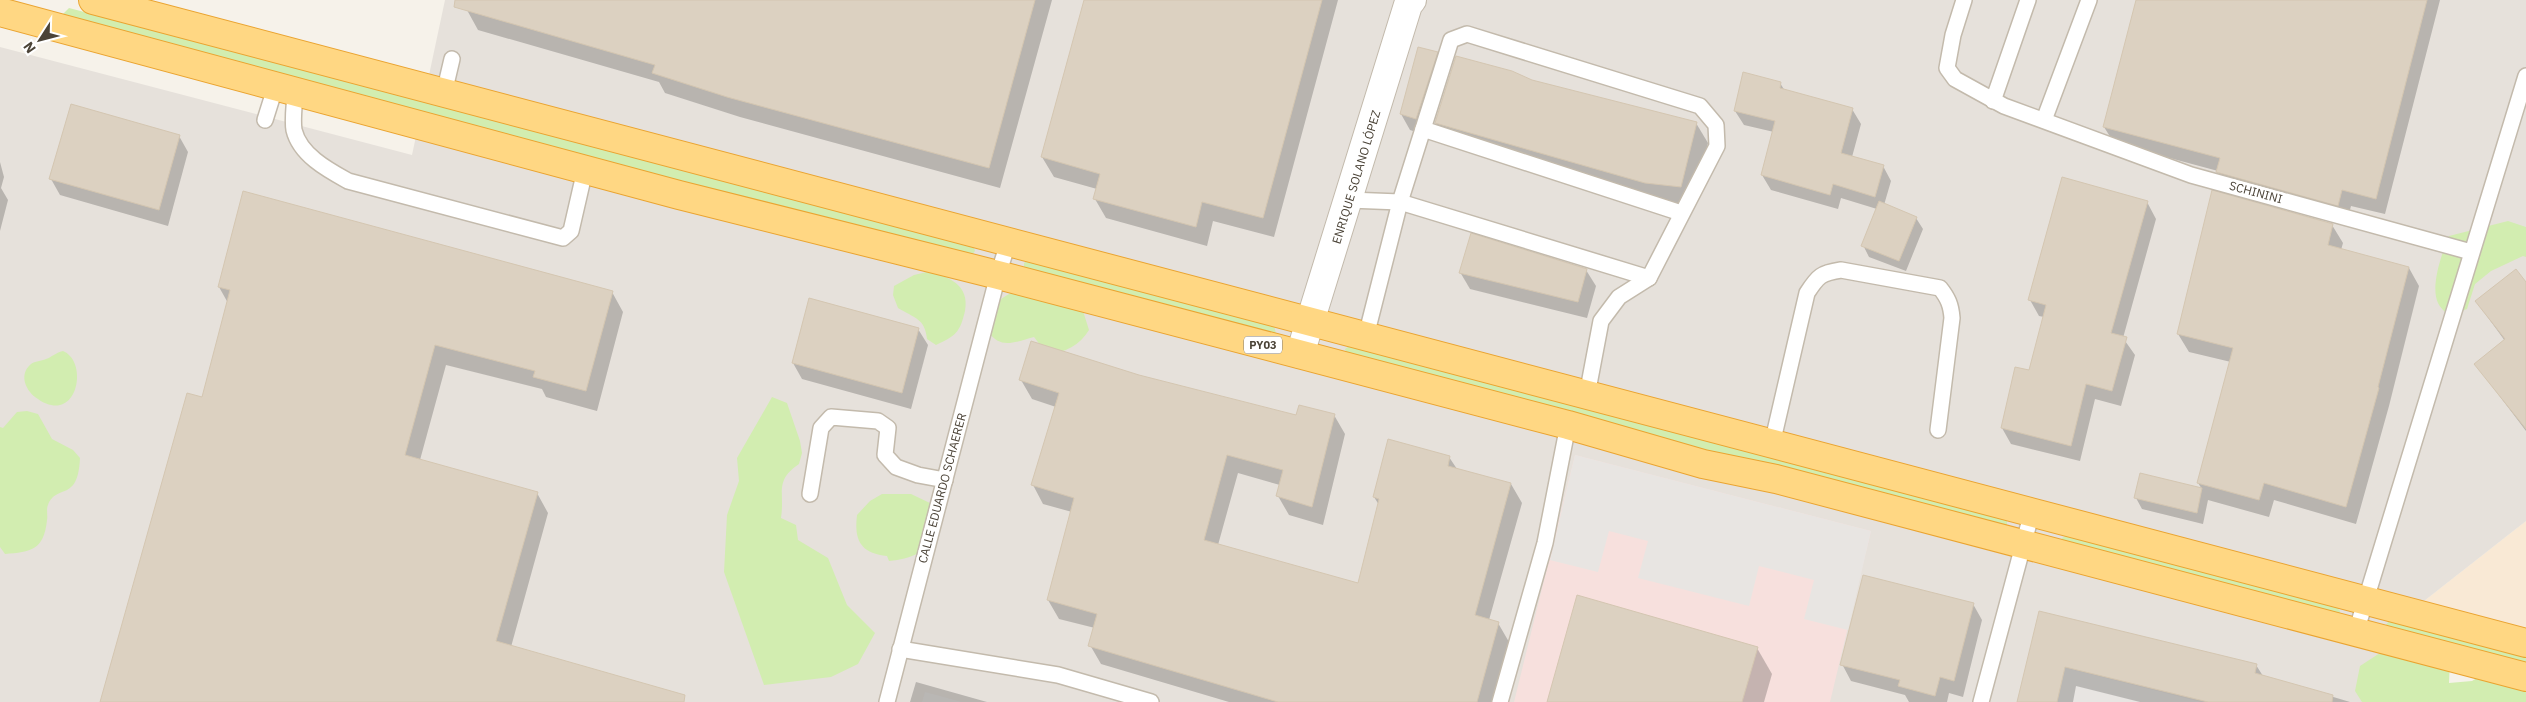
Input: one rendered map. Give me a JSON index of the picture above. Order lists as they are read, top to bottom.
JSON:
{
  "streets": {
    "highway": ["PY03"],
    "street": ["ENRIQUE SOLANO LÓPEZ"],
    "lane": ["SCHININI", "CALLE EDUARDO SCHAERER"]
  },
  "crossings": [
    ["ENRIQUE SOLANO LÓPEZ", "PY03"],
    ["PY03", "CALLE EDUARDO SCHAERER"]
  ],
  "north": "bottom left"
}
